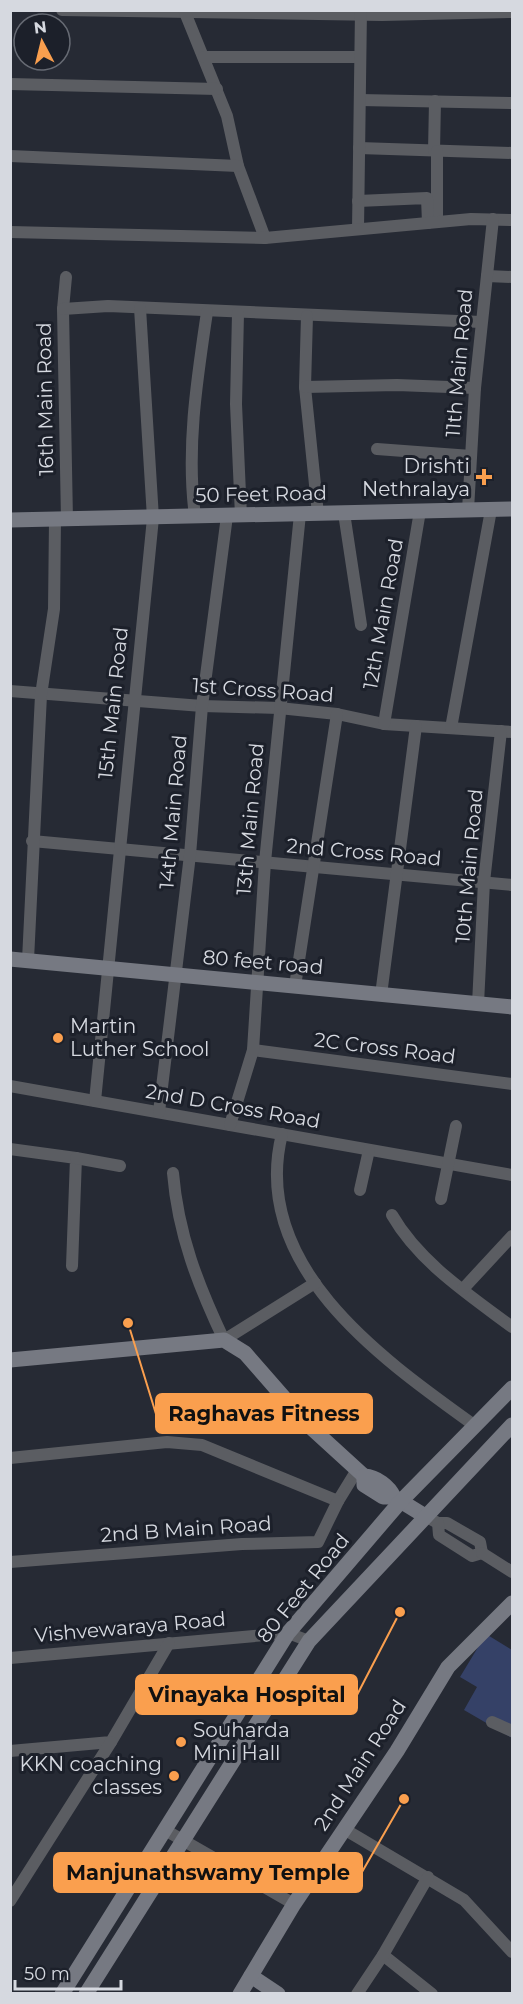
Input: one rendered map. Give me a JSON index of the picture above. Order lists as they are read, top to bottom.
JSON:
{
  "streets": {
    "main road": [
      "50 Feet Road",
      "80 feet road",
      "80 Feet Road",
      "2nd Main Road"
    ],
    "street": [
      "11th Main Road",
      "16th Main Road",
      "12th Main Road",
      "1st Cross Road",
      "15th Main Road",
      "14th Main Road",
      "13th Main Road",
      "2nd Cross Road",
      "10th Main Road",
      "2C Cross Road",
      "2nd D Cross Road",
      "2nd B Main Road",
      "Vishvewaraya Road"
    ]
  },
  "crossings": [
    ["11th Main Road", "50 Feet Road"],
    ["16th Main Road", "50 Feet Road"],
    ["16th Main Road", "1st Cross Road"],
    ["16th Main Road", "2nd Cross Road"],
    ["16th Main Road", "80 feet road"],
    ["50 Feet Road", "12th Main Road"],
    ["50 Feet Road", "15th Main Road"],
    ["50 Feet Road", "14th Main Road"],
    ["50 Feet Road", "13th Main Road"],
    ["12th Main Road", "1st Cross Road"],
    ["1st Cross Road", "15th Main Road"],
    ["1st Cross Road", "14th Main Road"],
    ["1st Cross Road", "13th Main Road"],
    ["1st Cross Road", "10th Main Road"],
    ["15th Main Road", "2nd Cross Road"],
    ["15th Main Road", "80 feet road"],
    ["15th Main Road", "2nd D Cross Road"],
    ["14th Main Road", "2nd Cross Road"],
    ["14th Main Road", "80 feet road"],
    ["14th Main Road", "2nd D Cross Road"],
    ["13th Main Road", "2nd Cross Road"],
    ["13th Main Road", "80 feet road"],
    ["13th Main Road", "2C Cross Road"],
    ["13th Main Road", "2nd D Cross Road"],
    ["2nd Cross Road", "10th Main Road"],
    ["10th Main Road", "80 feet road"],
    ["80 Feet Road", "Vishvewaraya Road"]
  ],
  "places": {
    "health": ["Drishti Nethralaya"],
    "other": [
      "Martin Luther School",
      "Raghavas Fitness",
      "Vinayaka Hospital",
      "Souharda Mini Hall",
      "KKN coaching classes",
      "Manjunathswamy Temple"
    ]
  },
  "scale_bar": "50 m",
  "north": "top"
}
